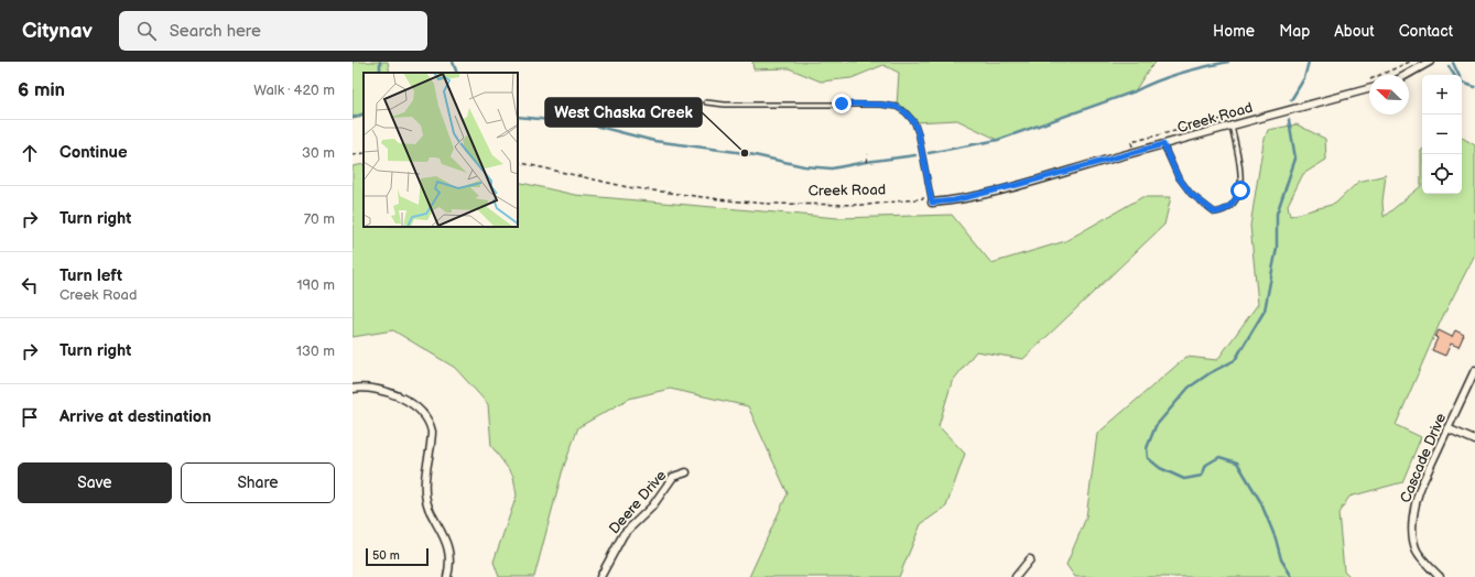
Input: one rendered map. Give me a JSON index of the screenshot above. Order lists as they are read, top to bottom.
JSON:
{
  "streets": {
    "street": ["Creek Road", "Cascade Drive", "Deere Drive"]
  },
  "places": ["West Chaska Creek"],
  "scale_bar": "50 m",
  "north": "top left",
  "page": {
    "header": "Citynav",
    "search": "Search here",
    "nav": [
      "Home",
      "Map",
      "About",
      "Contact"
    ],
    "heading": ["6 min", "Walk · 420 m"],
    "map_buttons": ["+", "−"],
    "list": [
      ["Continue", "30 m"],
      ["Turn right", "70 m"],
      ["Turn left", "Creek Road", "190 m"],
      ["Turn right", "130 m"],
      "Arrive at destination"
    ],
    "buttons": ["Save", "Share"],
    "scale": "50 m"
  }
}
